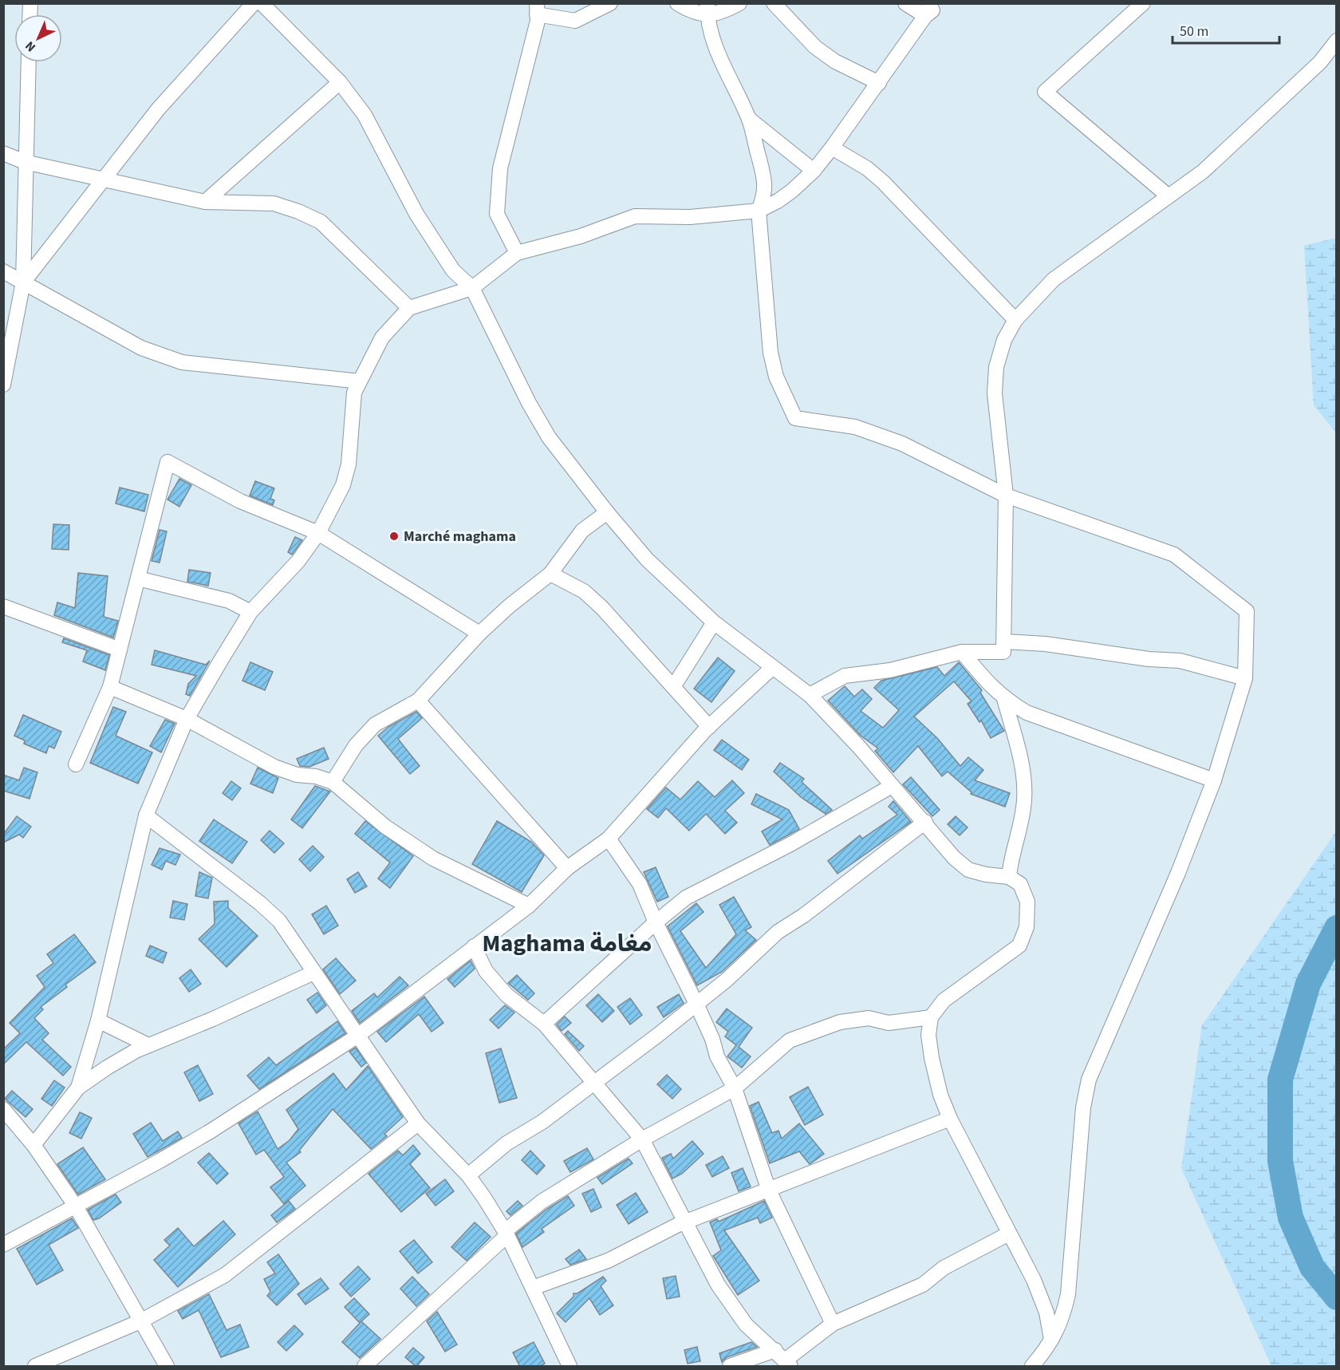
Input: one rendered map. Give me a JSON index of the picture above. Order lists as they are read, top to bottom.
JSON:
{
  "districts": ["Maghama مغامة"],
  "places": ["Marché maghama"],
  "scale_bar": "50 m",
  "north": "bottom left"
}
